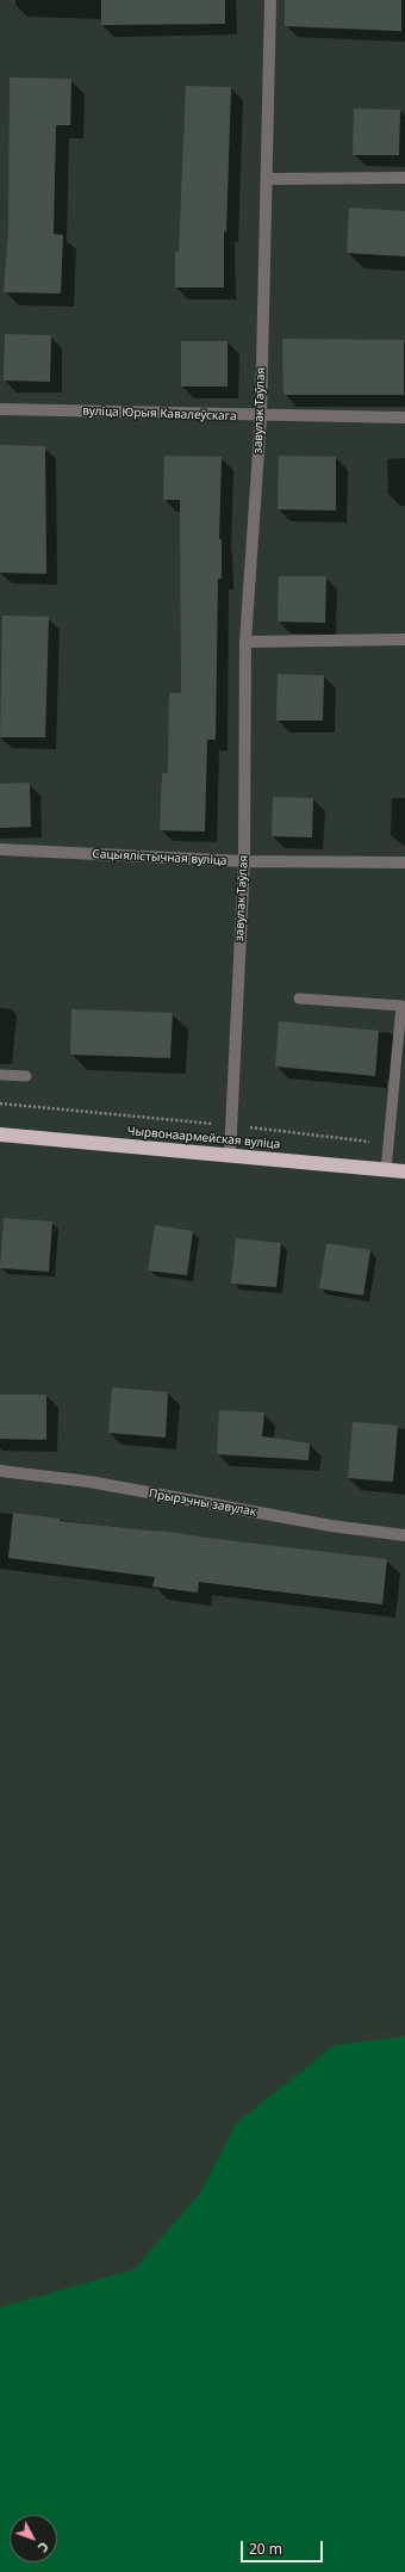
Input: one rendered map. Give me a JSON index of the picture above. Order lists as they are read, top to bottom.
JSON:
{
  "streets": {
    "highway": ["Чырвонаармейская вуліца"],
    "street": [
      "завулак Таўлая",
      "вуліца Юрыя Кавалеўскага",
      "Сацыялістычная вуліца",
      "Прырэчны завулак"
    ]
  },
  "crossings": [
    ["завулак Таўлая", "вуліца Юрыя Кавалеўскага"],
    ["завулак Таўлая", "Сацыялістычная вуліца"],
    ["завулак Таўлая", "Чырвонаармейская вуліца"]
  ],
  "scale_bar": "20 m",
  "north": "bottom right"
}
